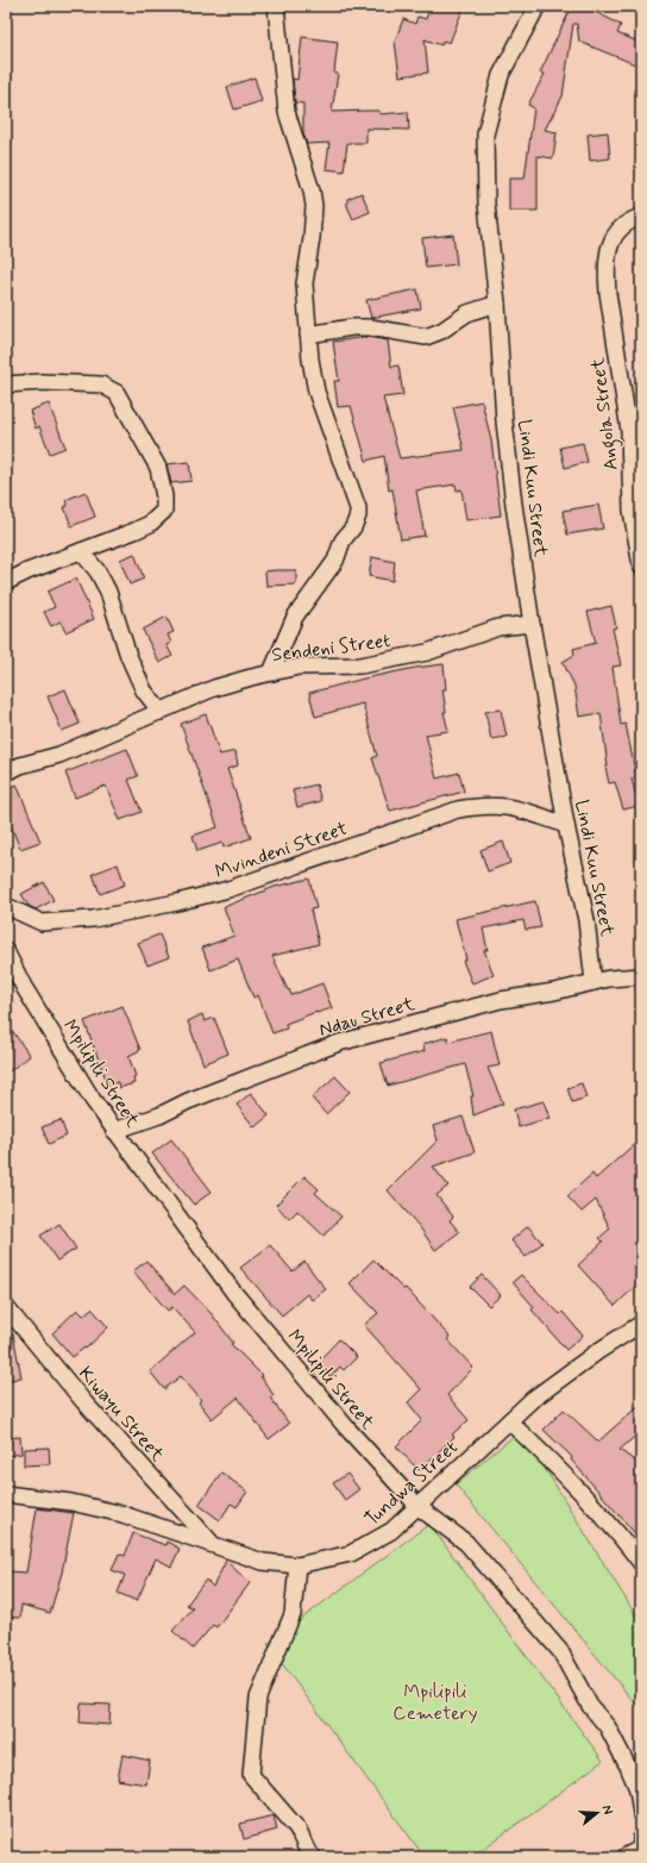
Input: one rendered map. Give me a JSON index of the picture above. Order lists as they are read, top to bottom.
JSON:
{
  "streets": {
    "street": [
      "Angola Street",
      "Lindi Kuu Street",
      "Sendeni Street",
      "Mvindeni Street",
      "Ndau Street",
      "Mpilipili Street",
      "Kiwayu Street",
      "Tundwa Street"
    ]
  },
  "crossings": [
    ["Lindi Kuu Street", "Sendeni Street"],
    ["Lindi Kuu Street", "Mvindeni Street"],
    ["Lindi Kuu Street", "Ndau Street"],
    ["Ndau Street", "Mpilipili Street"],
    ["Mpilipili Street", "Tundwa Street"],
    ["Kiwayu Street", "Tundwa Street"]
  ],
  "parks": ["Mpilipili Cemetery"],
  "north": "right"
}
